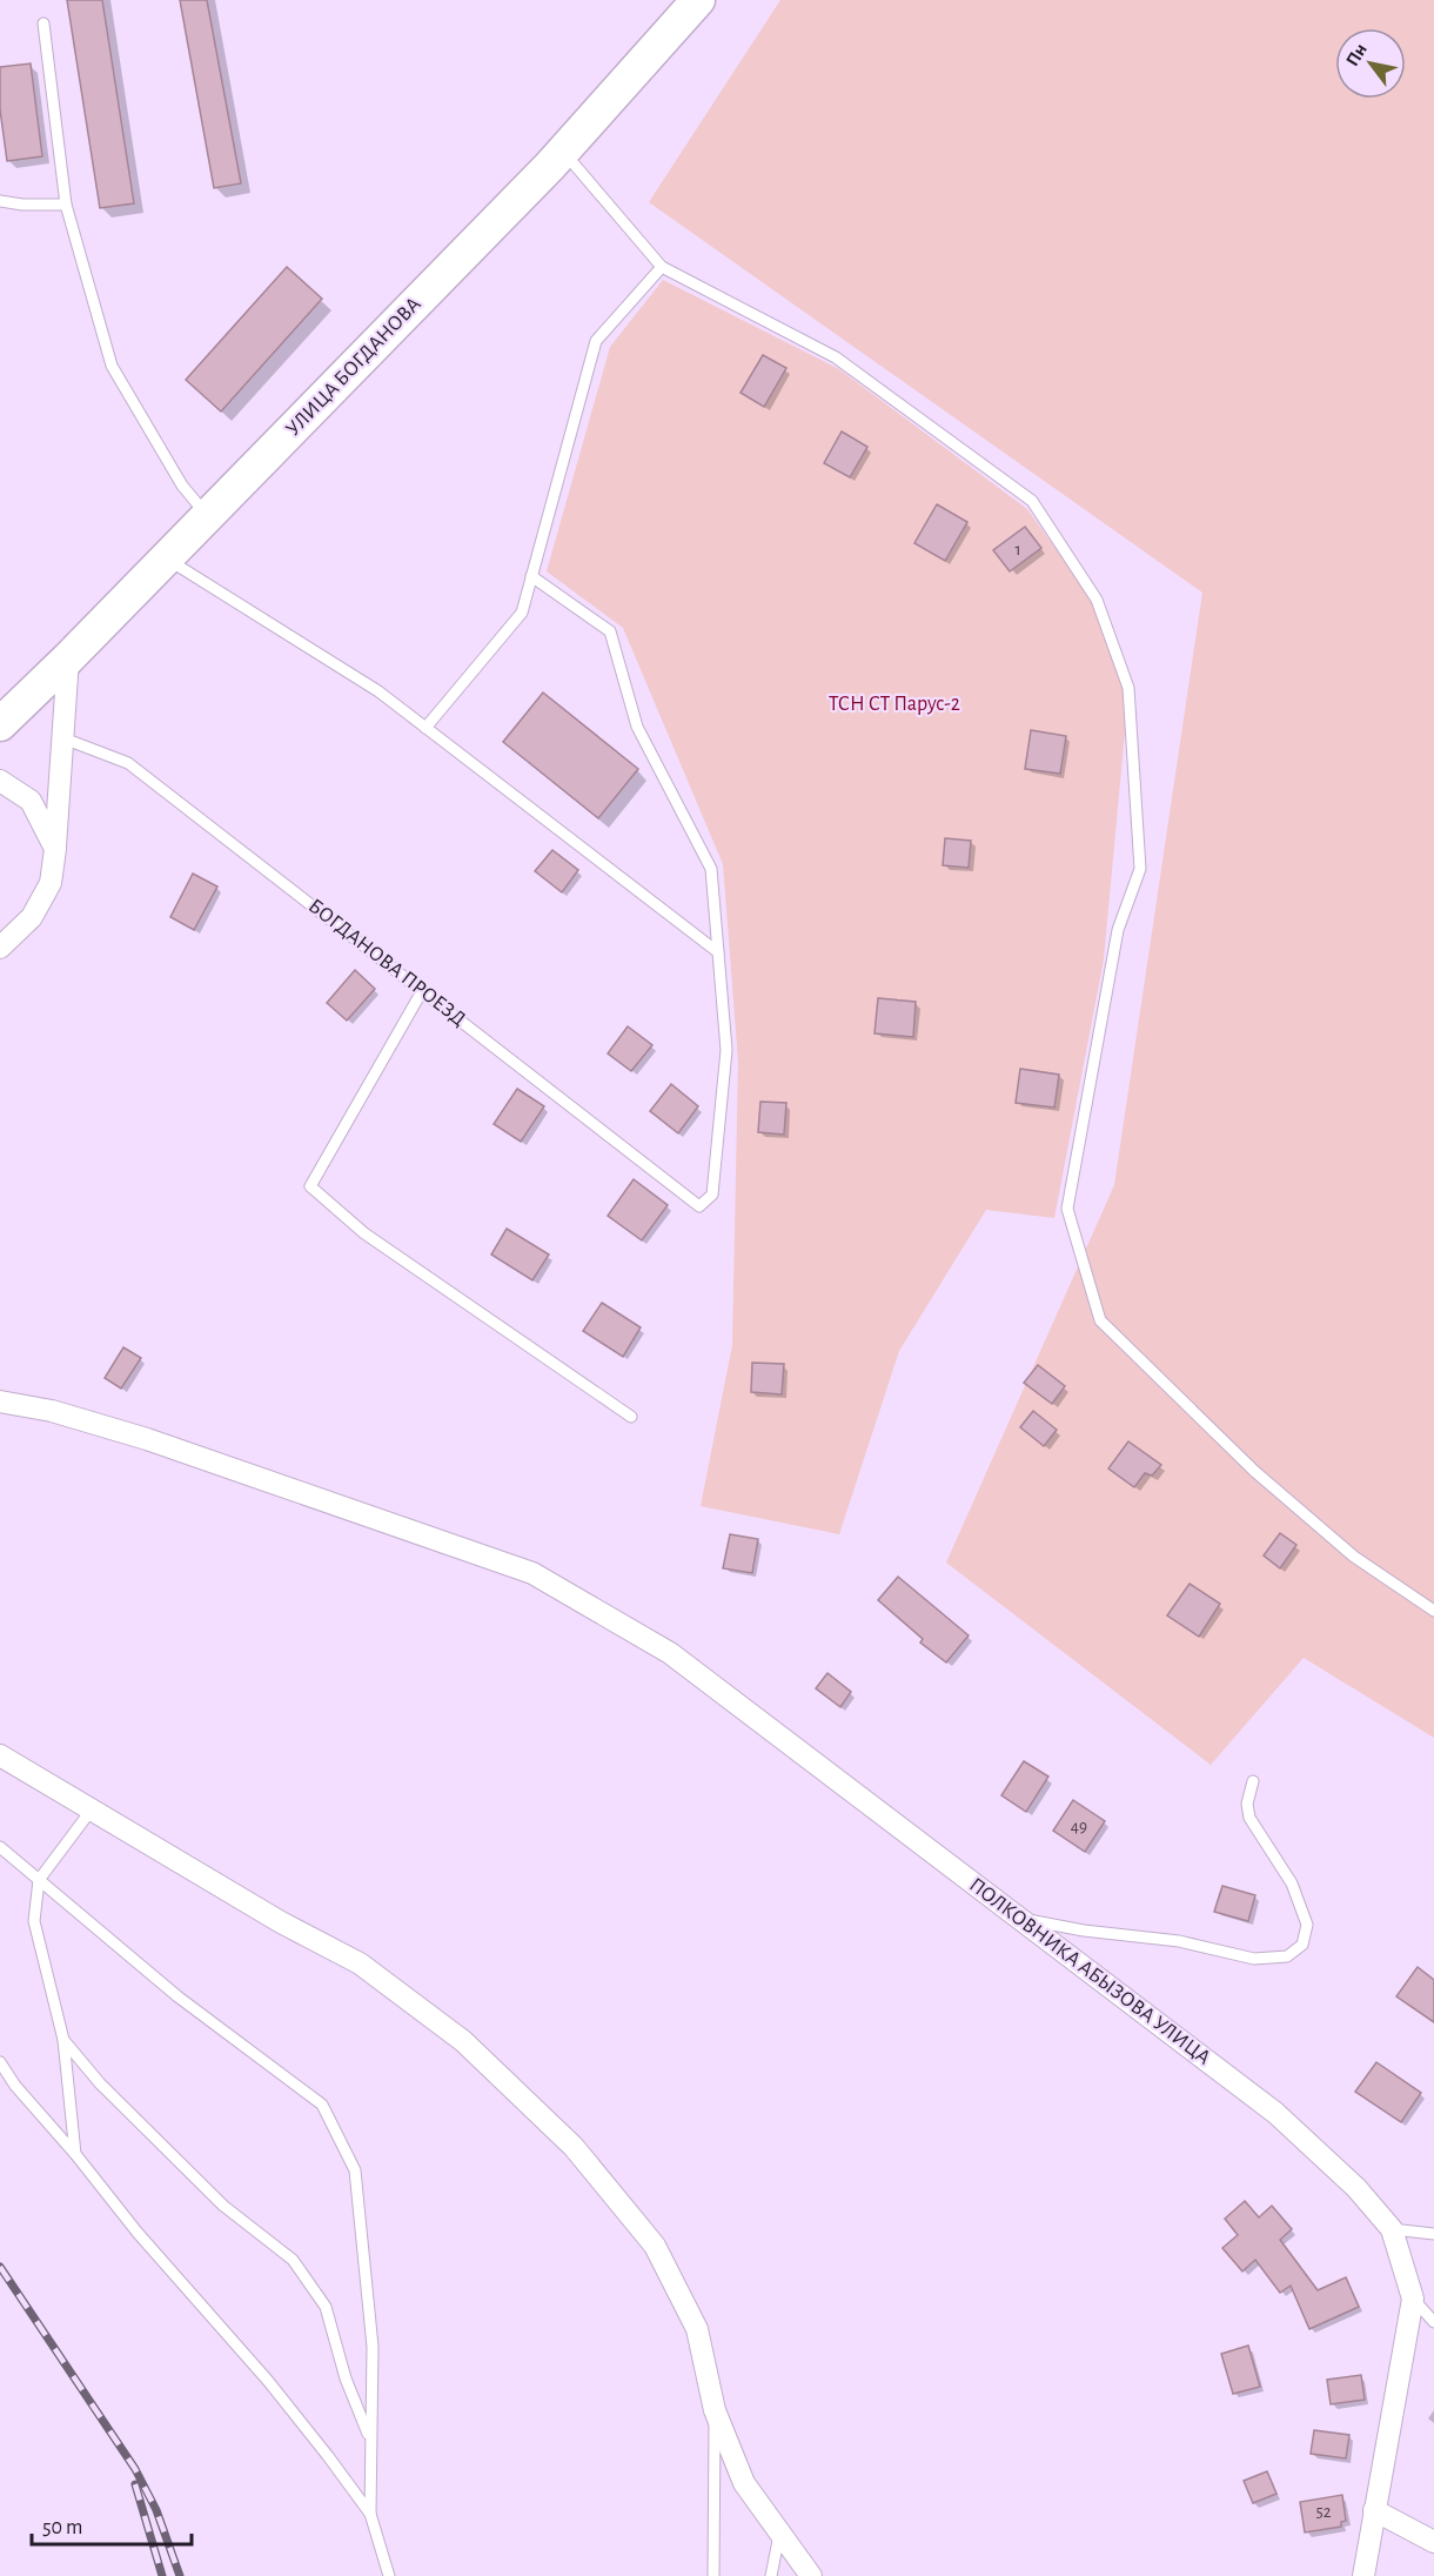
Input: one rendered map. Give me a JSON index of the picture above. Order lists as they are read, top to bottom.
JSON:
{
  "streets": {
    "main road": ["УЛИЦА БОГДАНОВА"],
    "street": ["ПОЛКОВНИКА АБЫЗОВА УЛИЦА"],
    "lane": ["БОГДАНОВА ПРОЕЗД"]
  },
  "parks": ["ТСН СТ Парус-2"],
  "house_numbers": ["1", "49", "52"],
  "scale_bar": "50 m",
  "north": "top left"
}
